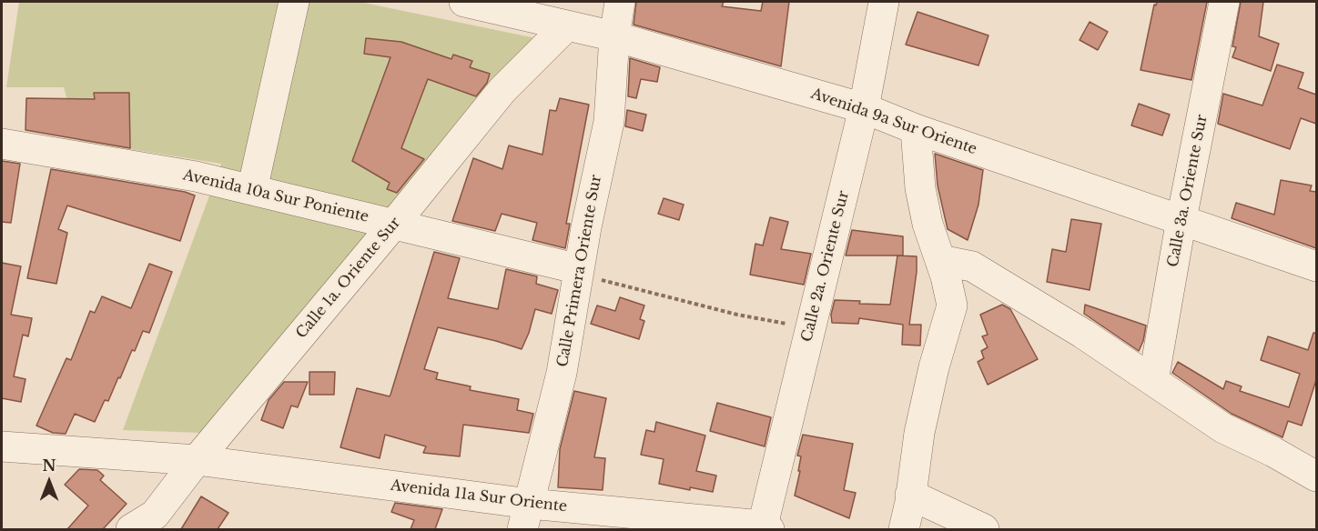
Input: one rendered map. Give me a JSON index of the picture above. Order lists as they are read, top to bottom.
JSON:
{
  "streets": {
    "street": [
      "Avenida 9a Sur Oriente",
      "Calle 3a. Oriente Sur",
      "Avenida 10a Sur Poniente",
      "Calle 2a. Oriente Sur",
      "Calle Primera Oriente Sur",
      "Calle 1a. Oriente Sur",
      "Avenida 11a Sur Oriente"
    ]
  },
  "crossings": [
    ["Avenida 9a Sur Oriente", "Calle 3a. Oriente Sur"],
    ["Avenida 9a Sur Oriente", "Calle 2a. Oriente Sur"],
    ["Avenida 9a Sur Oriente", "Calle Primera Oriente Sur"],
    ["Avenida 9a Sur Oriente", "Calle 1a. Oriente Sur"],
    ["Avenida 10a Sur Poniente", "Calle Primera Oriente Sur"],
    ["Avenida 10a Sur Poniente", "Calle 1a. Oriente Sur"],
    ["Calle 2a. Oriente Sur", "Avenida 11a Sur Oriente"],
    ["Calle Primera Oriente Sur", "Avenida 11a Sur Oriente"],
    ["Calle 1a. Oriente Sur", "Avenida 11a Sur Oriente"]
  ],
  "north": "top"
}
